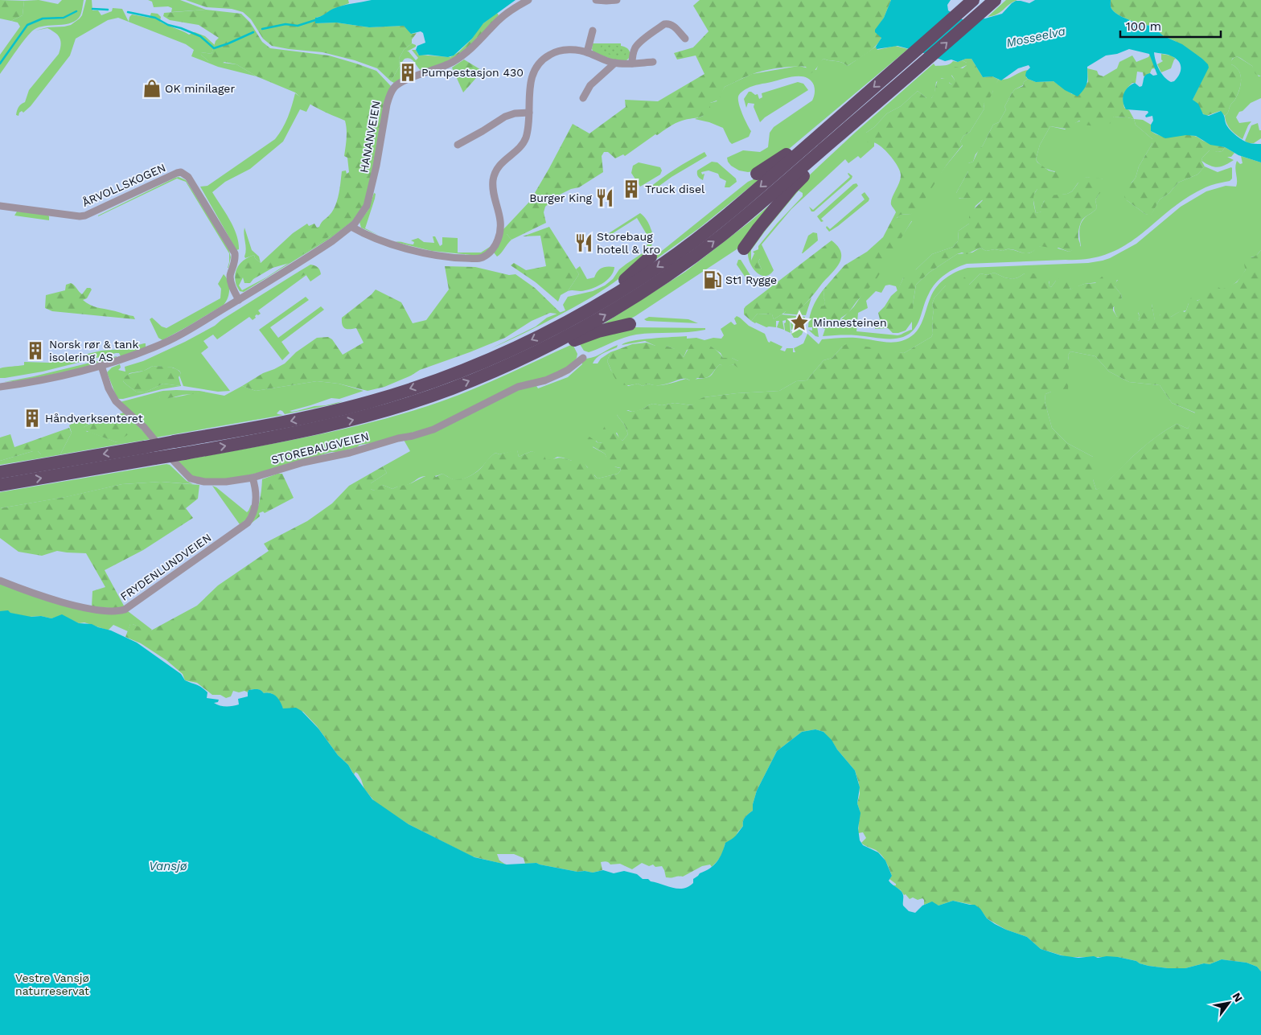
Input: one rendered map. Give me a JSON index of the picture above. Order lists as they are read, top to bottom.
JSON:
{
  "streets": {
    "street": [
      "HANANVEIEN",
      "ÅRVOLLSKOGEN",
      "STOREBAUGVEIEN",
      "FRYDENLUNDVEIEN"
    ]
  },
  "crossings": [
    ["STOREBAUGVEIEN", "FRYDENLUNDVEIEN"]
  ],
  "water": ["Mosseelva", "Vansjø"],
  "parks": ["Vestre Vansjø naturreservat"],
  "places": {
    "building": [
      "Pumpestasjon 430",
      "Truck disel",
      "Norsk rør & tank isolering AS",
      "Håndverksenteret"
    ],
    "shop": ["OK minilager"],
    "restaurant": ["Burger King", "Storebaug hotell & kro"],
    "fuel station": ["St1 Rygge"],
    "place": ["Minnesteinen"]
  },
  "scale_bar": "100 m",
  "north": "top right"
}
